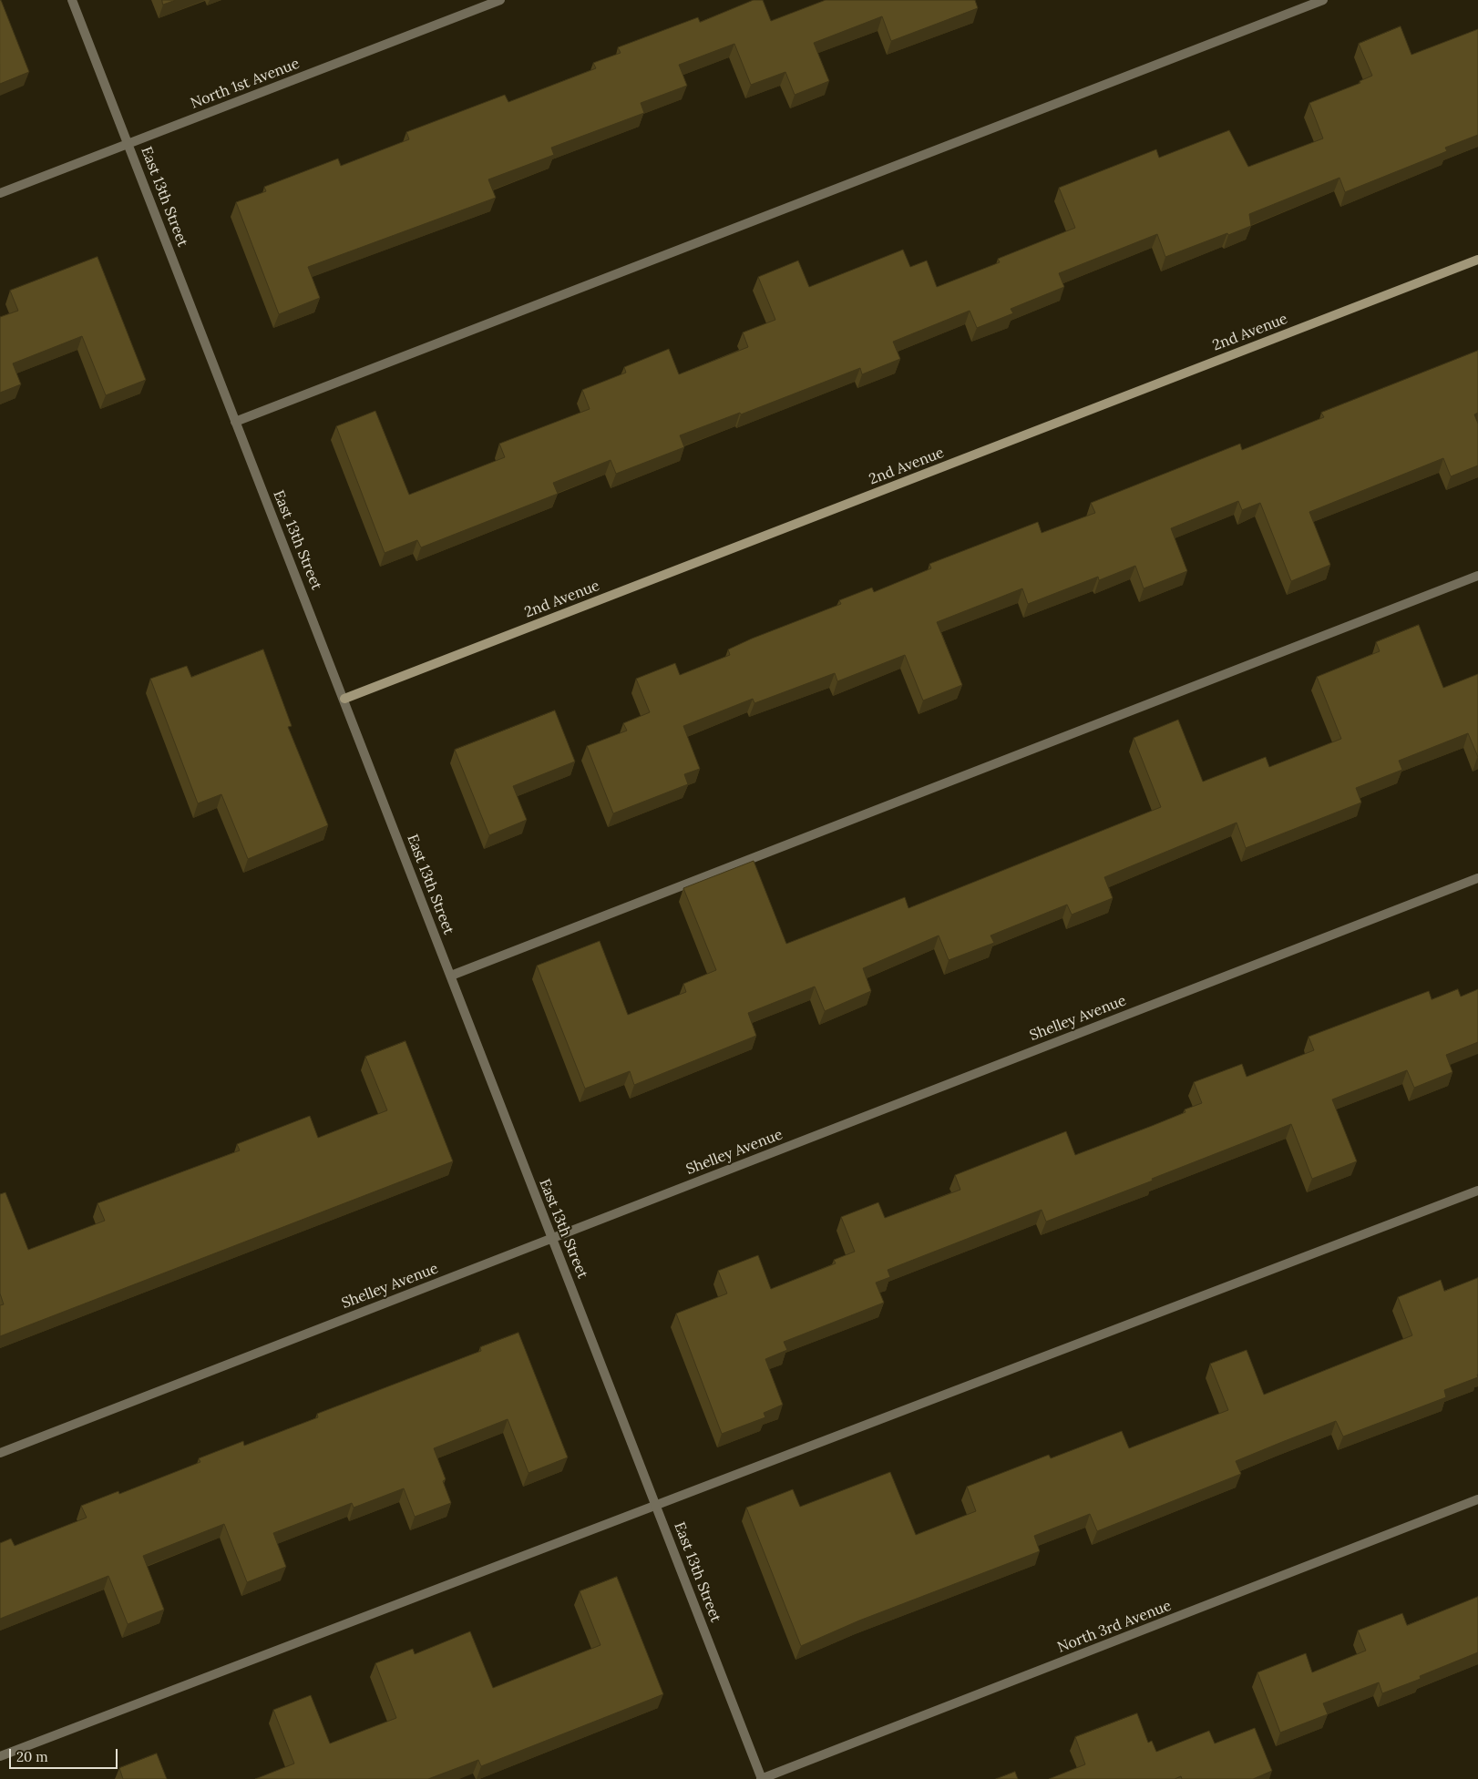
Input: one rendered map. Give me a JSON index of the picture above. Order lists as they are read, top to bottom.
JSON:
{
  "streets": {
    "street": [
      "North 1st Avenue",
      "East 13th Street",
      "2nd Avenue",
      "Shelley Avenue",
      "North 3rd Avenue"
    ]
  },
  "crossings": [
    ["North 1st Avenue", "East 13th Street"],
    ["East 13th Street", "2nd Avenue"],
    ["East 13th Street", "Shelley Avenue"],
    ["East 13th Street", "North 3rd Avenue"]
  ],
  "scale_bar": "20 m"
}
